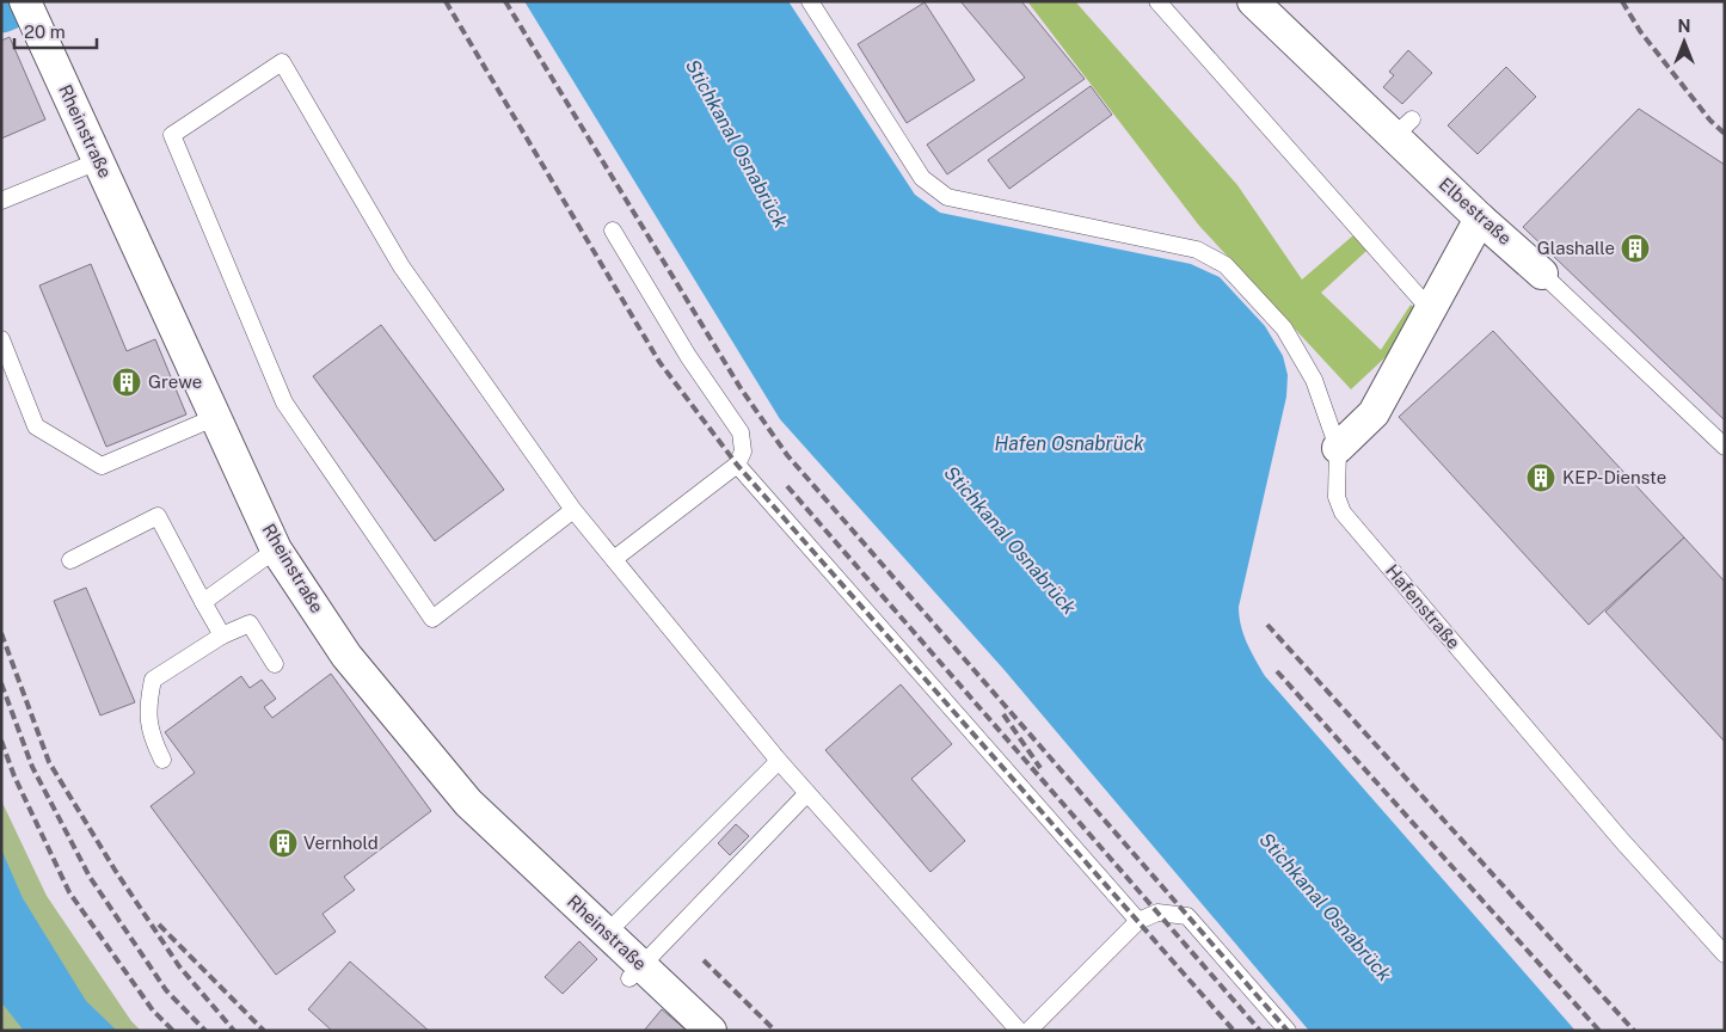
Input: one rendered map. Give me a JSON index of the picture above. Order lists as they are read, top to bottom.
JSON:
{
  "streets": {
    "street": ["Rheinstraße", "Elbestraße"],
    "lane": ["Hafenstraße"]
  },
  "water": ["Stichkanal Osnabrück", "Hafen Osnabrück"],
  "places": {
    "building": [
      "Glashalle",
      "Grewe",
      "KEP-Dienste",
      "Vernhold"
    ]
  },
  "scale_bar": "20 m",
  "north": "top"
}
